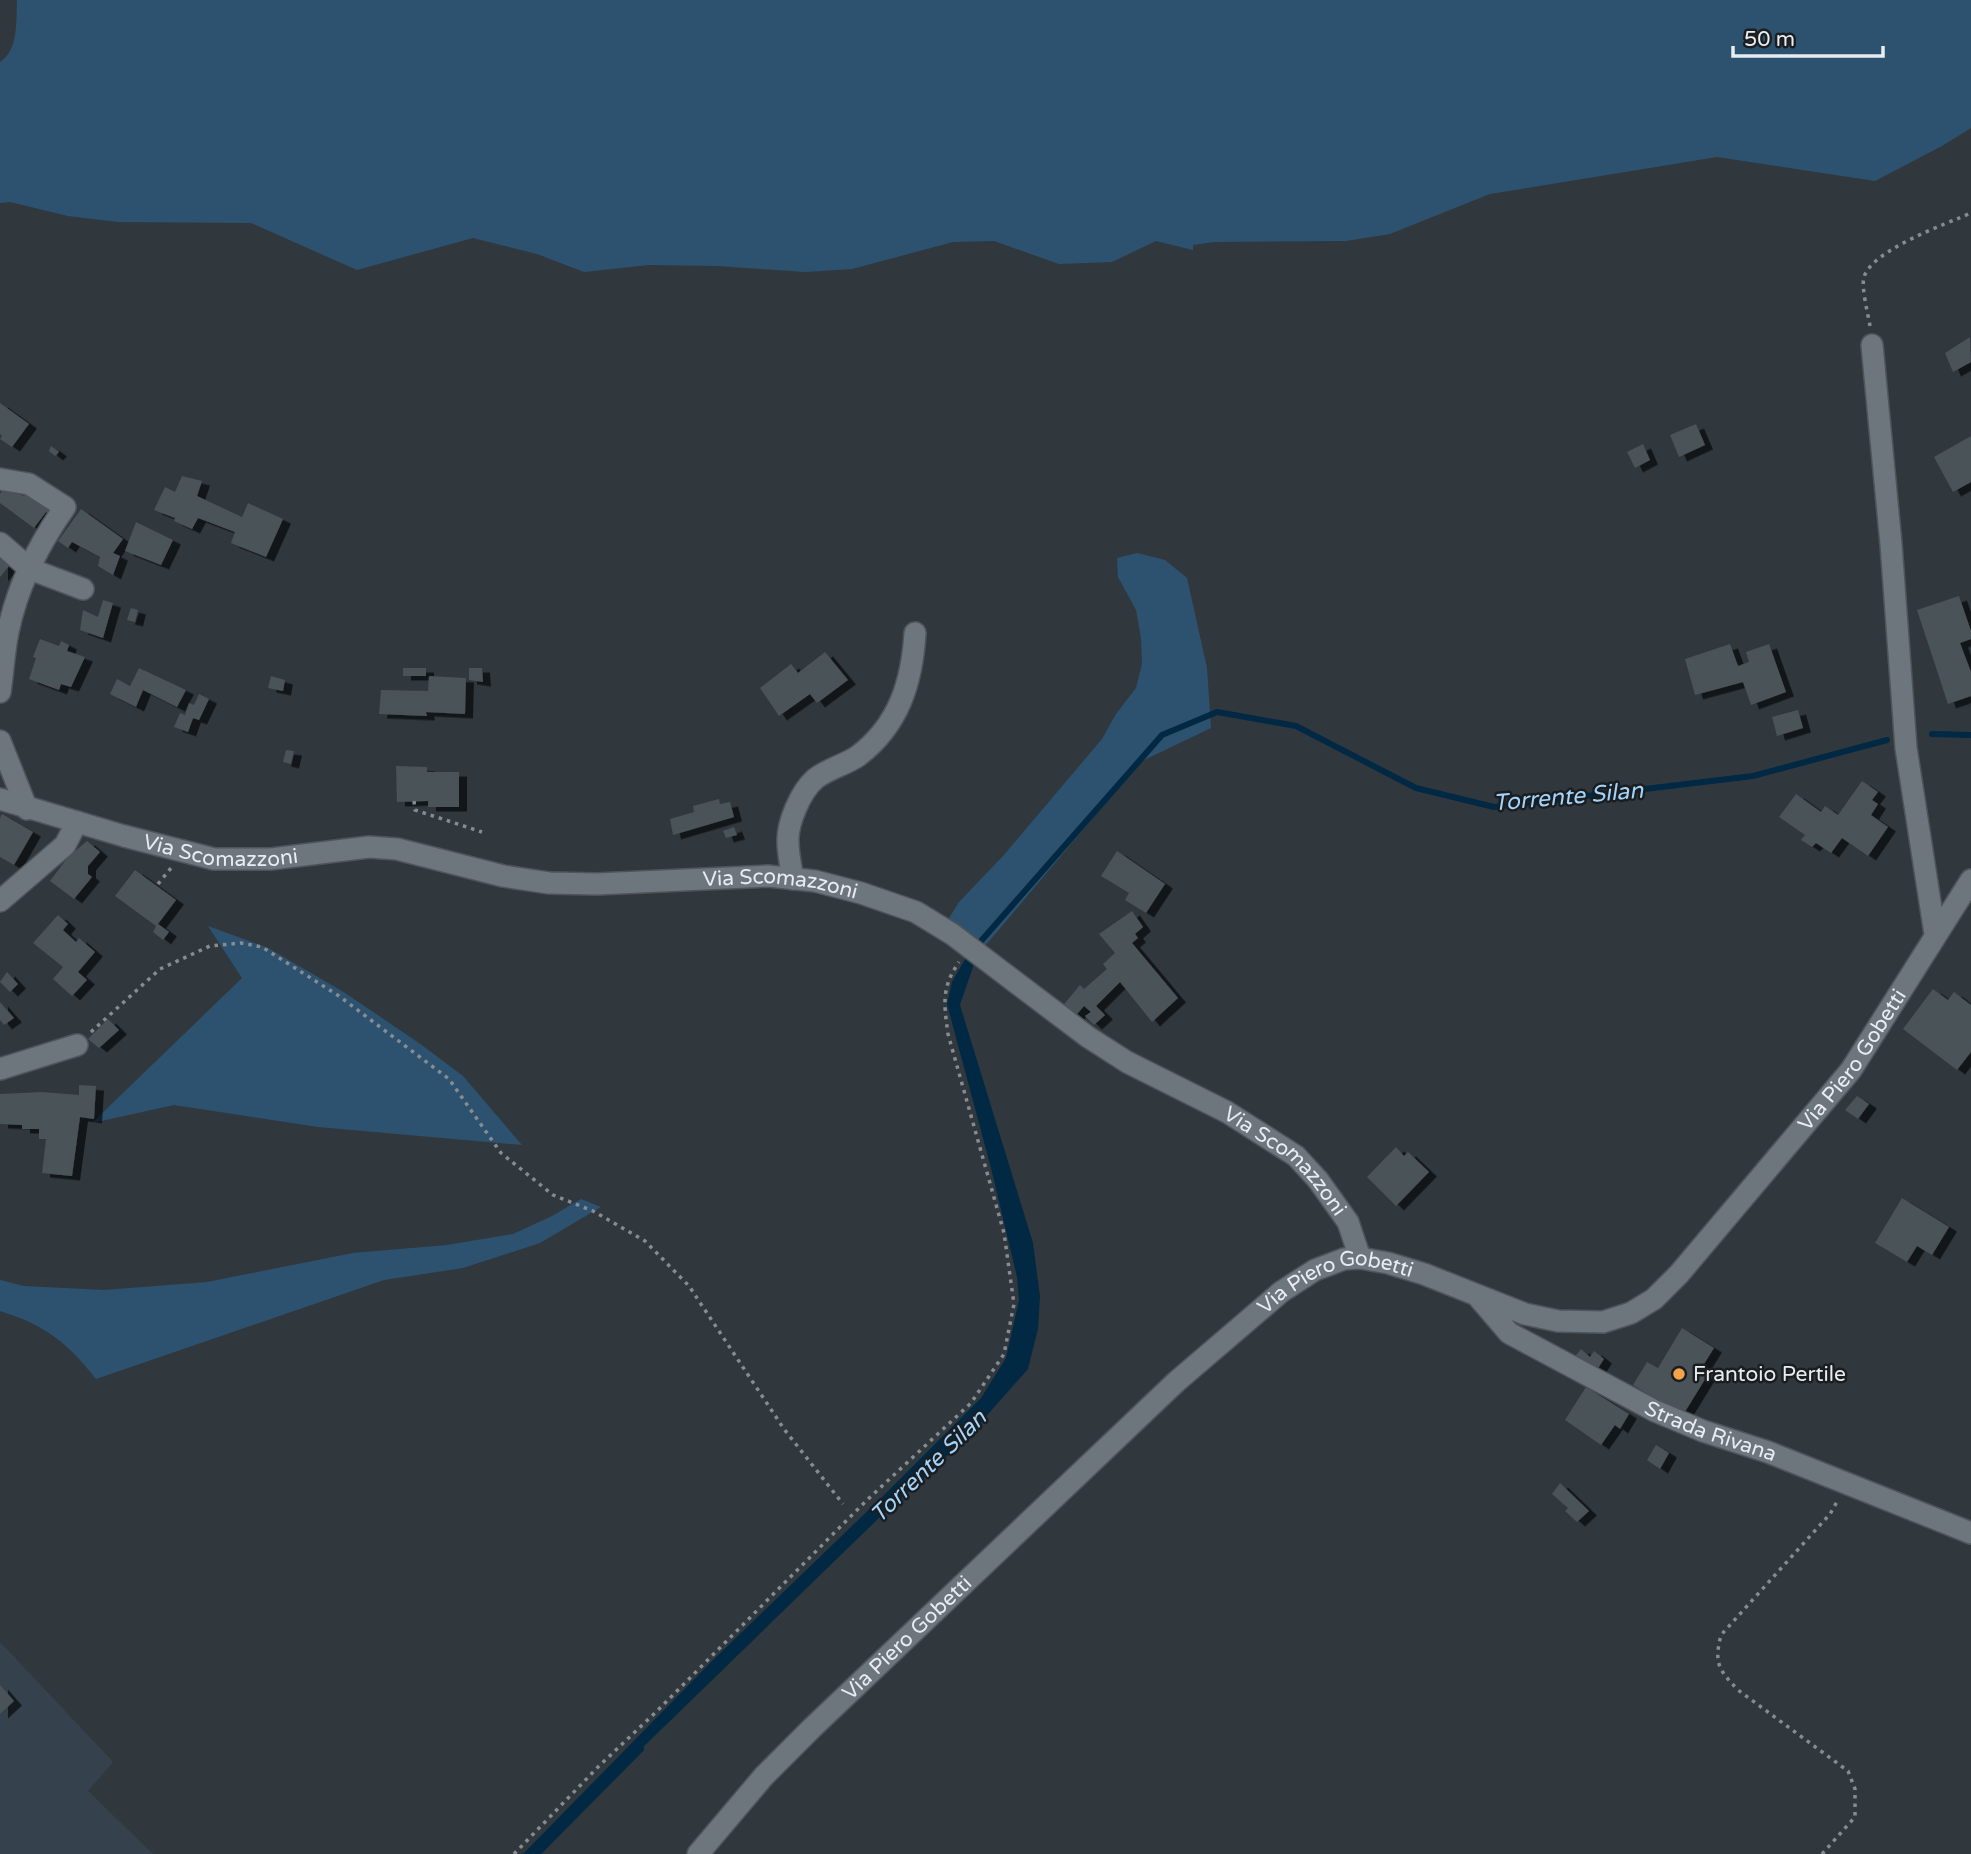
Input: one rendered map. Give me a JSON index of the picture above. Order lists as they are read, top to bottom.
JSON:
{
  "streets": {
    "street": ["Via Scomazzoni", "Via Piero Gobetti", "Strada Rivana"]
  },
  "crossings": [
    ["Via Scomazzoni", "Via Piero Gobetti"],
    ["Via Piero Gobetti", "Strada Rivana"]
  ],
  "water": ["Torrente Silan"],
  "places": ["Frantoio Pertile"],
  "scale_bar": "50 m"
}
